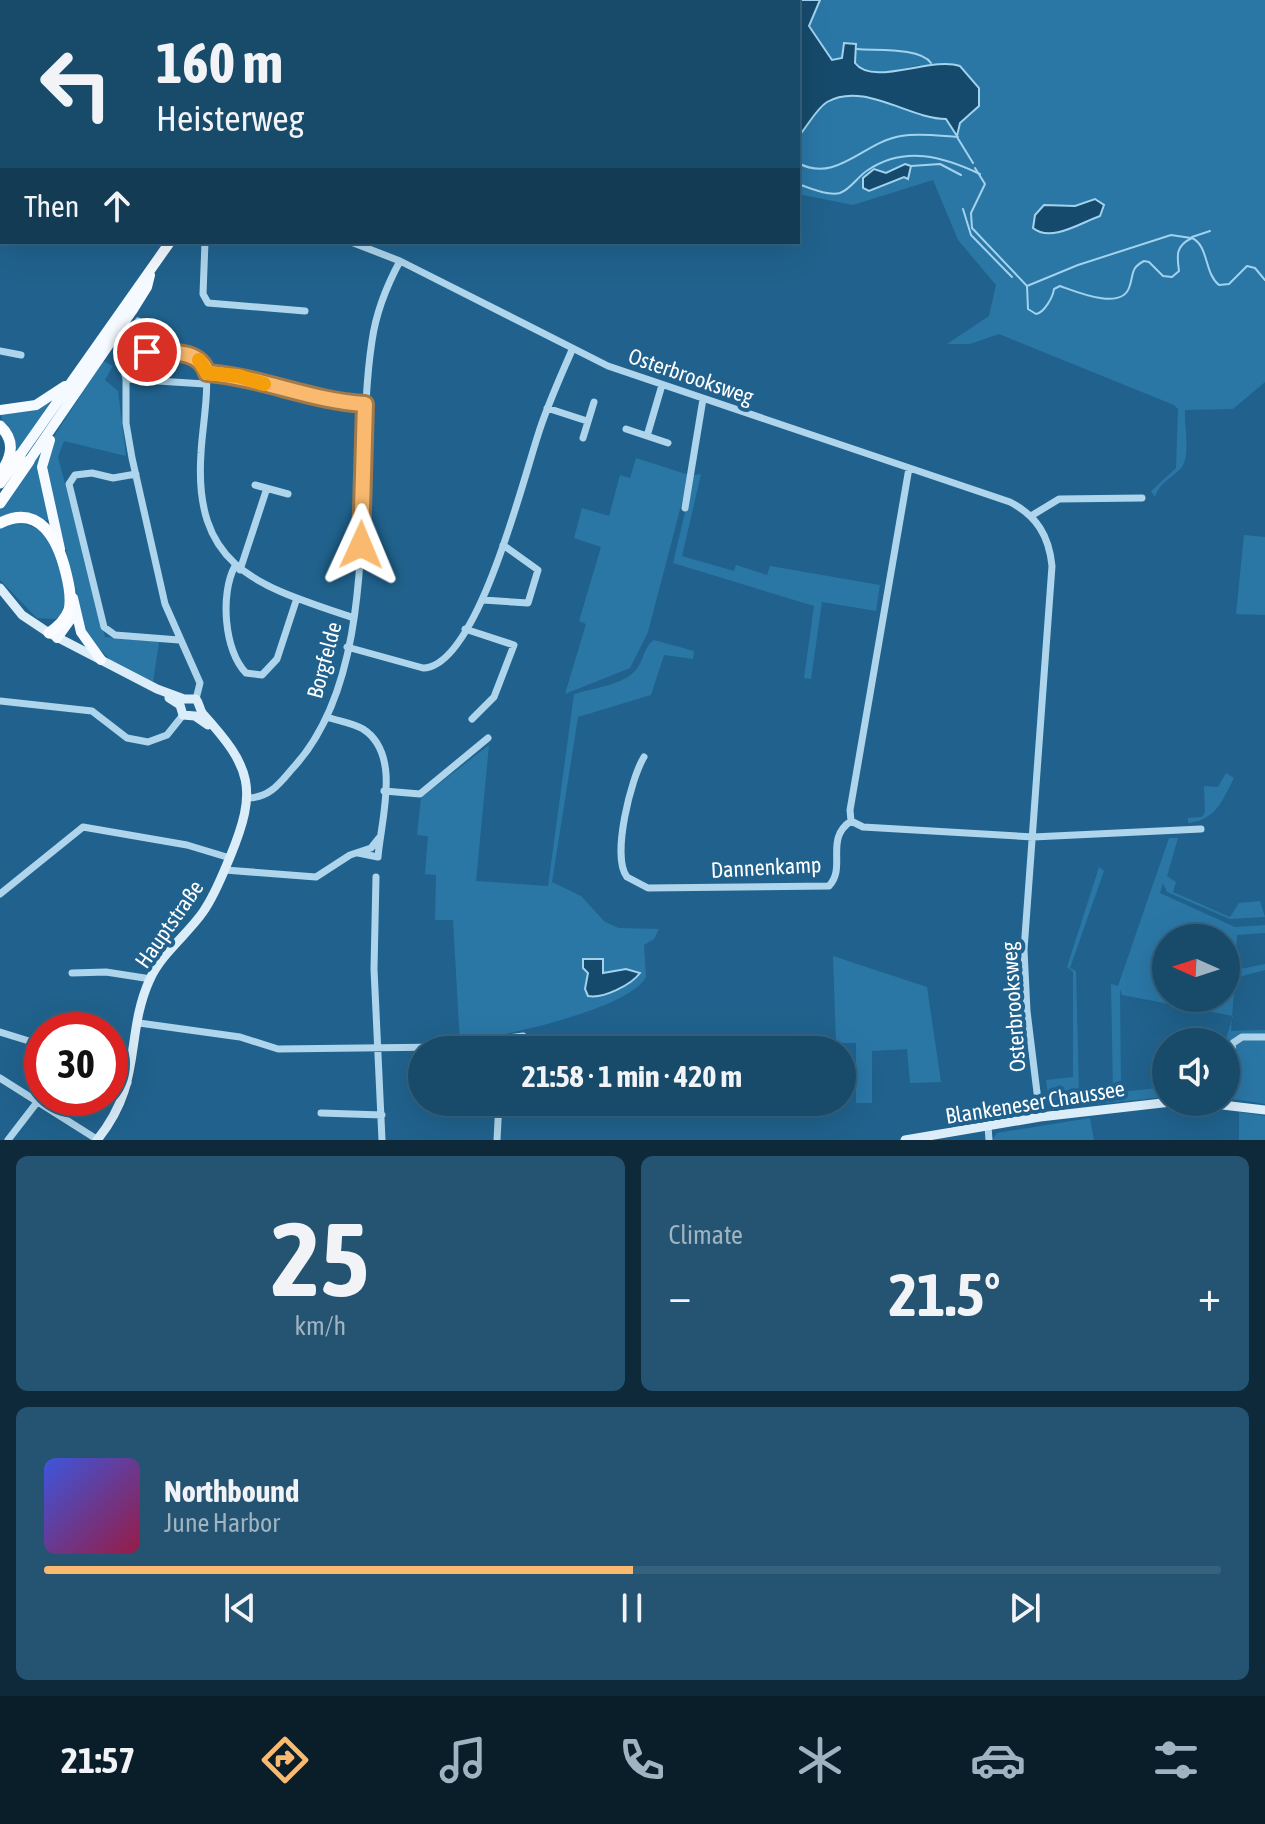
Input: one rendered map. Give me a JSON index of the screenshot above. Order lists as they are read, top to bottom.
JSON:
{
  "streets": {
    "main road": ["Hauptstraße", "Blankeneser Chaussee"],
    "street": ["Osterbrooksweg", "Borgfelde", "Dannenkamp"]
  },
  "crossings": [
    ["Osterbrooksweg", "Borgfelde"],
    ["Osterbrooksweg", "Blankeneser Chaussee"],
    ["Borgfelde", "Hauptstraße"]
  ],
  "north": "left",
  "page": {
    "turn": ["160 m", "Heisterweg"],
    "then": "Then",
    "limit": "30",
    "trip": "21:58 · 1 min · 420 m",
    "tile": [
      ["25", "km/h"],
      "Climate"
    ],
    "heat": ["−", "21.5°", "+"],
    "song": ["Northbound", "June Harbor"],
    "tabs": "21:57"
  }
}
